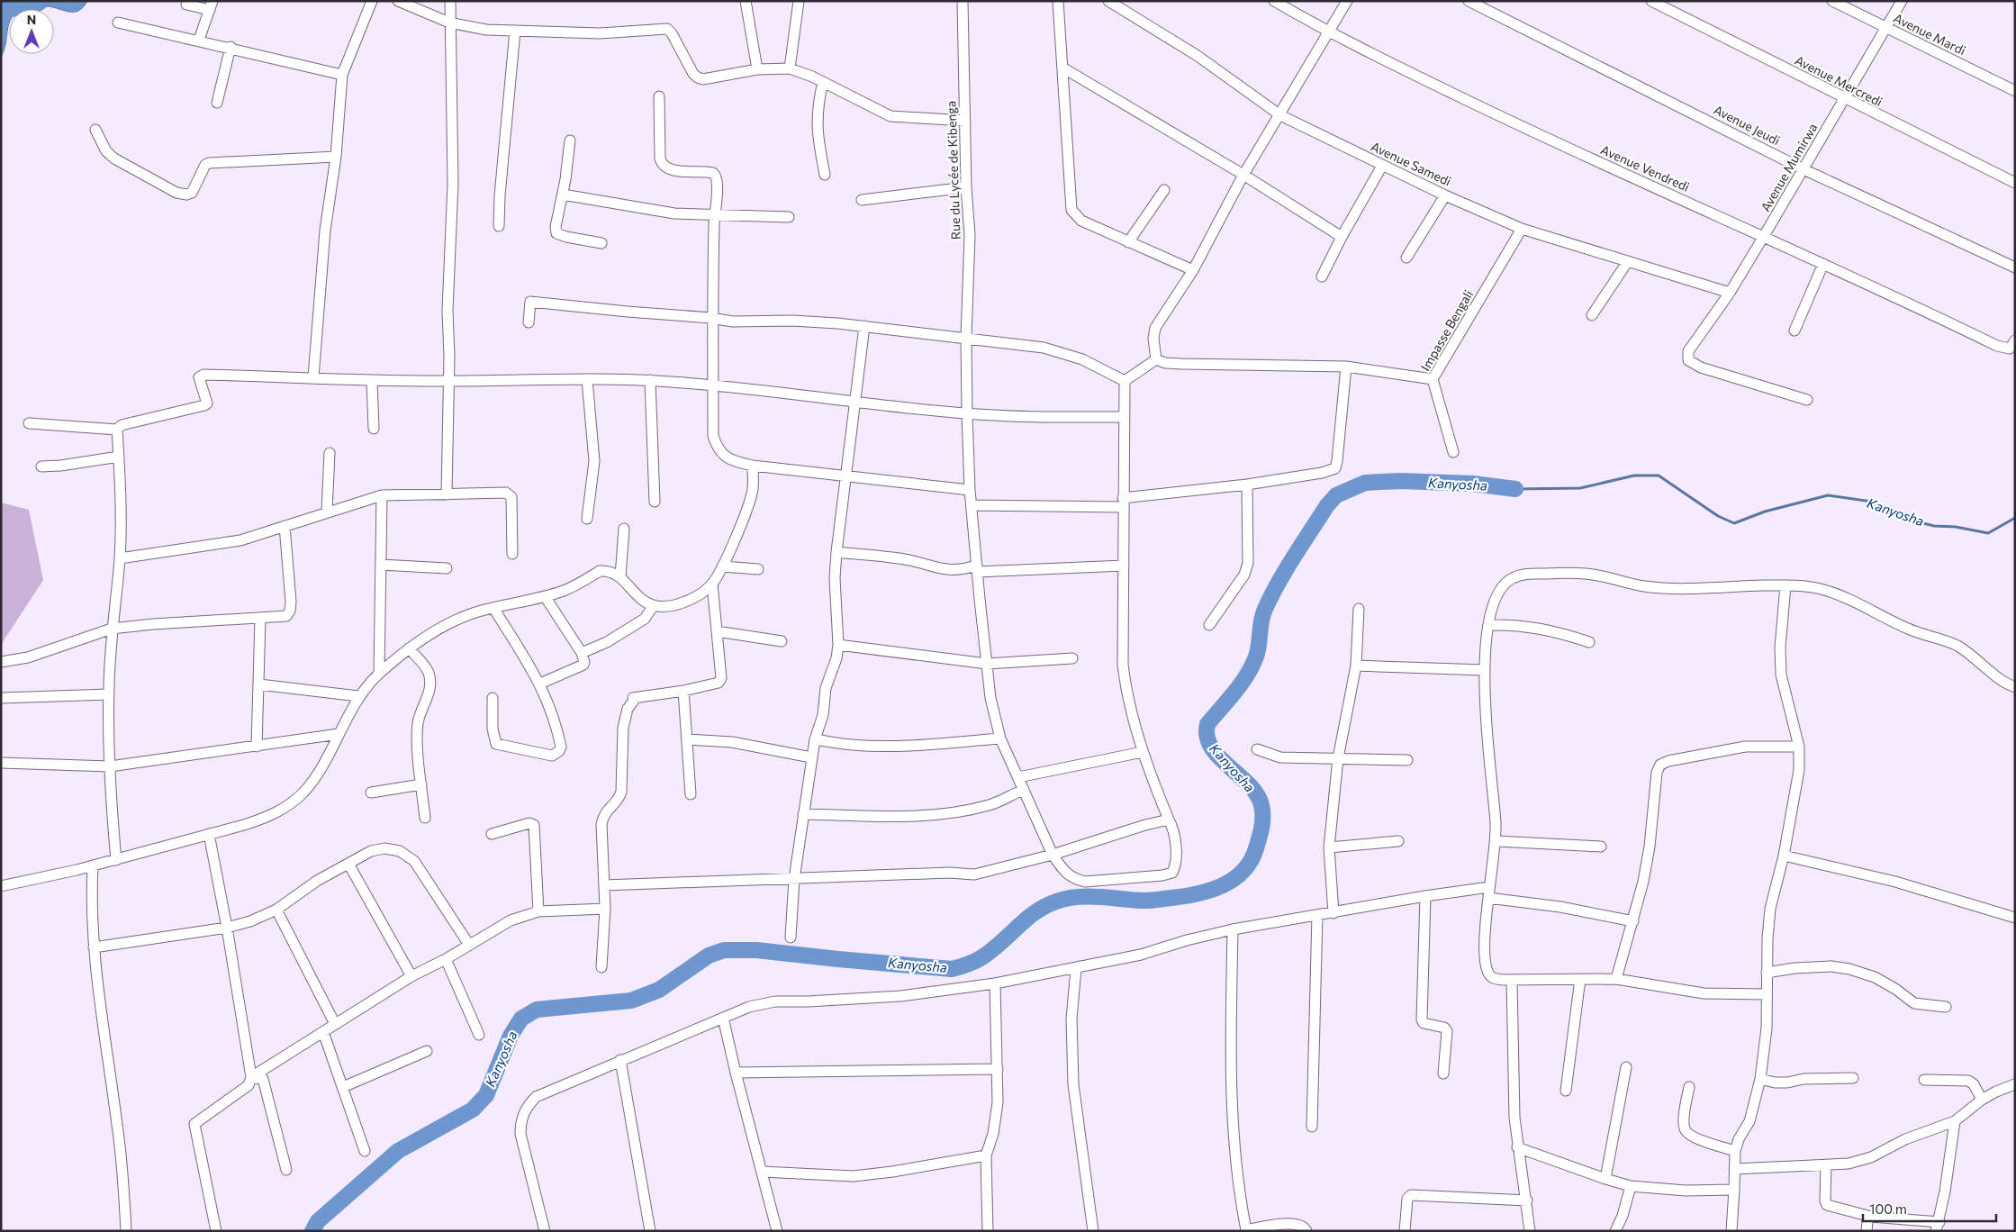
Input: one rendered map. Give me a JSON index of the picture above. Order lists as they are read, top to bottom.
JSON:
{
  "streets": {
    "street": [
      "Avenue Mardi",
      "Avenue Mercredi",
      "Avenue Jeudi",
      "Avenue Samedi",
      "Avenue Mumirwa",
      "Avenue Vendredi",
      "Rue du Lycée de Kibenga",
      "Impasse Bengali"
    ]
  },
  "crossings": [
    ["Avenue Mardi", "Avenue Mumirwa"],
    ["Avenue Mercredi", "Avenue Mumirwa"],
    ["Avenue Jeudi", "Avenue Mumirwa"],
    ["Avenue Samedi", "Avenue Mumirwa"],
    ["Avenue Samedi", "Impasse Bengali"],
    ["Avenue Mumirwa", "Avenue Vendredi"]
  ],
  "water": ["Kanyosha"],
  "scale_bar": "100 m",
  "north": "top"
}
